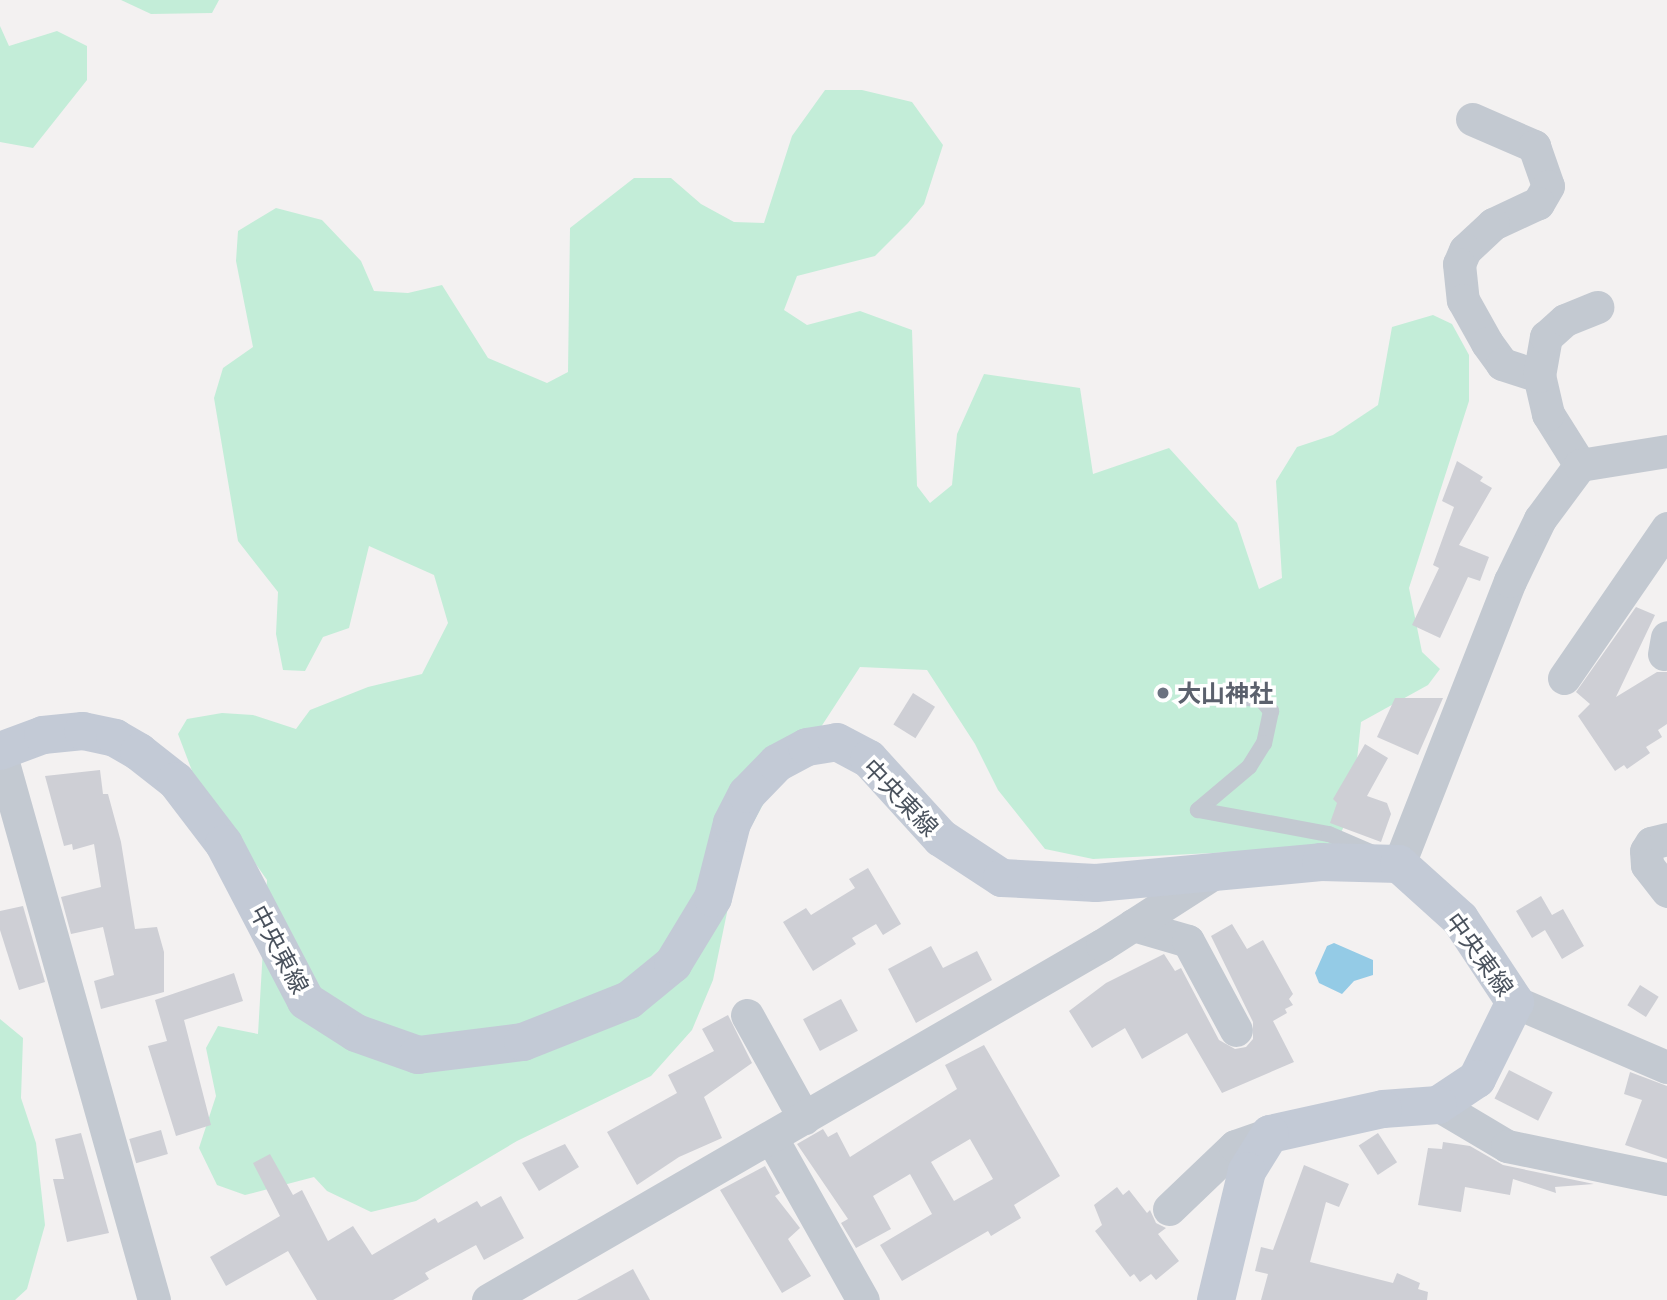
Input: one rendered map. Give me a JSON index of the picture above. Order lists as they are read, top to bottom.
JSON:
{
  "streets": {
    "main road": ["中央東線"]
  },
  "places": ["大山神社"]
}
